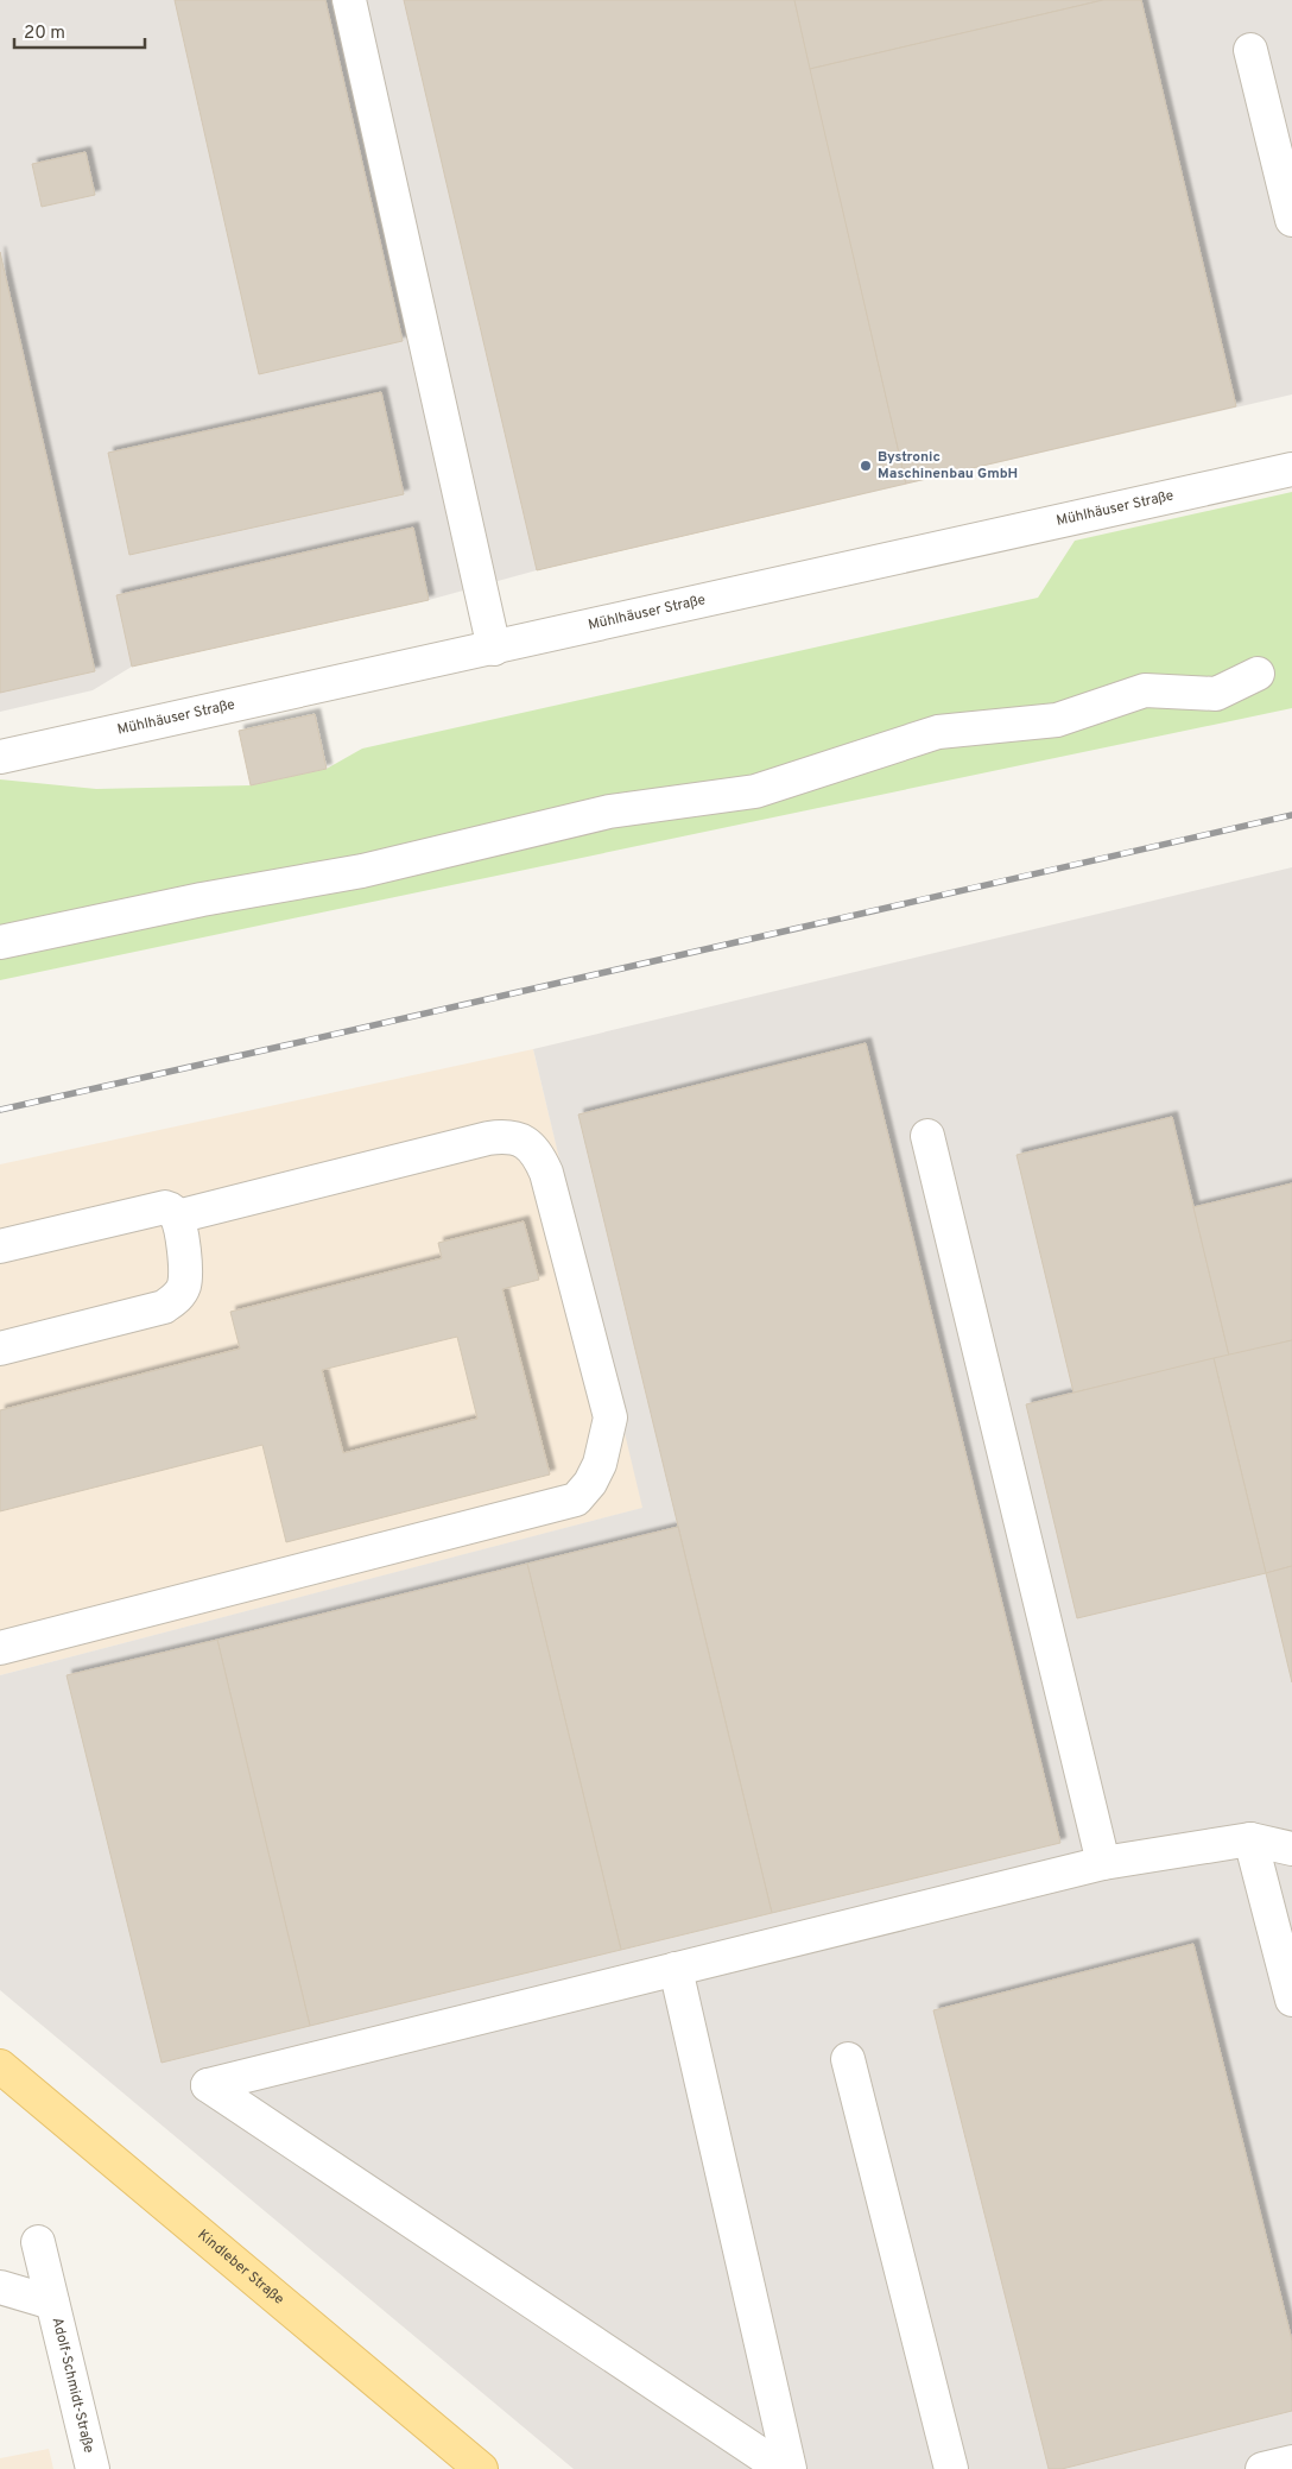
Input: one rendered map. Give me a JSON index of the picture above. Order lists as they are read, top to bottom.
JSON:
{
  "streets": {
    "main road": ["Kindleber Straße"],
    "lane": ["Mühlhäuser Straße", "Adolf-Schmidt-Straße"]
  },
  "places": ["Bystronic Maschinenbau GmbH"],
  "scale_bar": "20 m"
}
